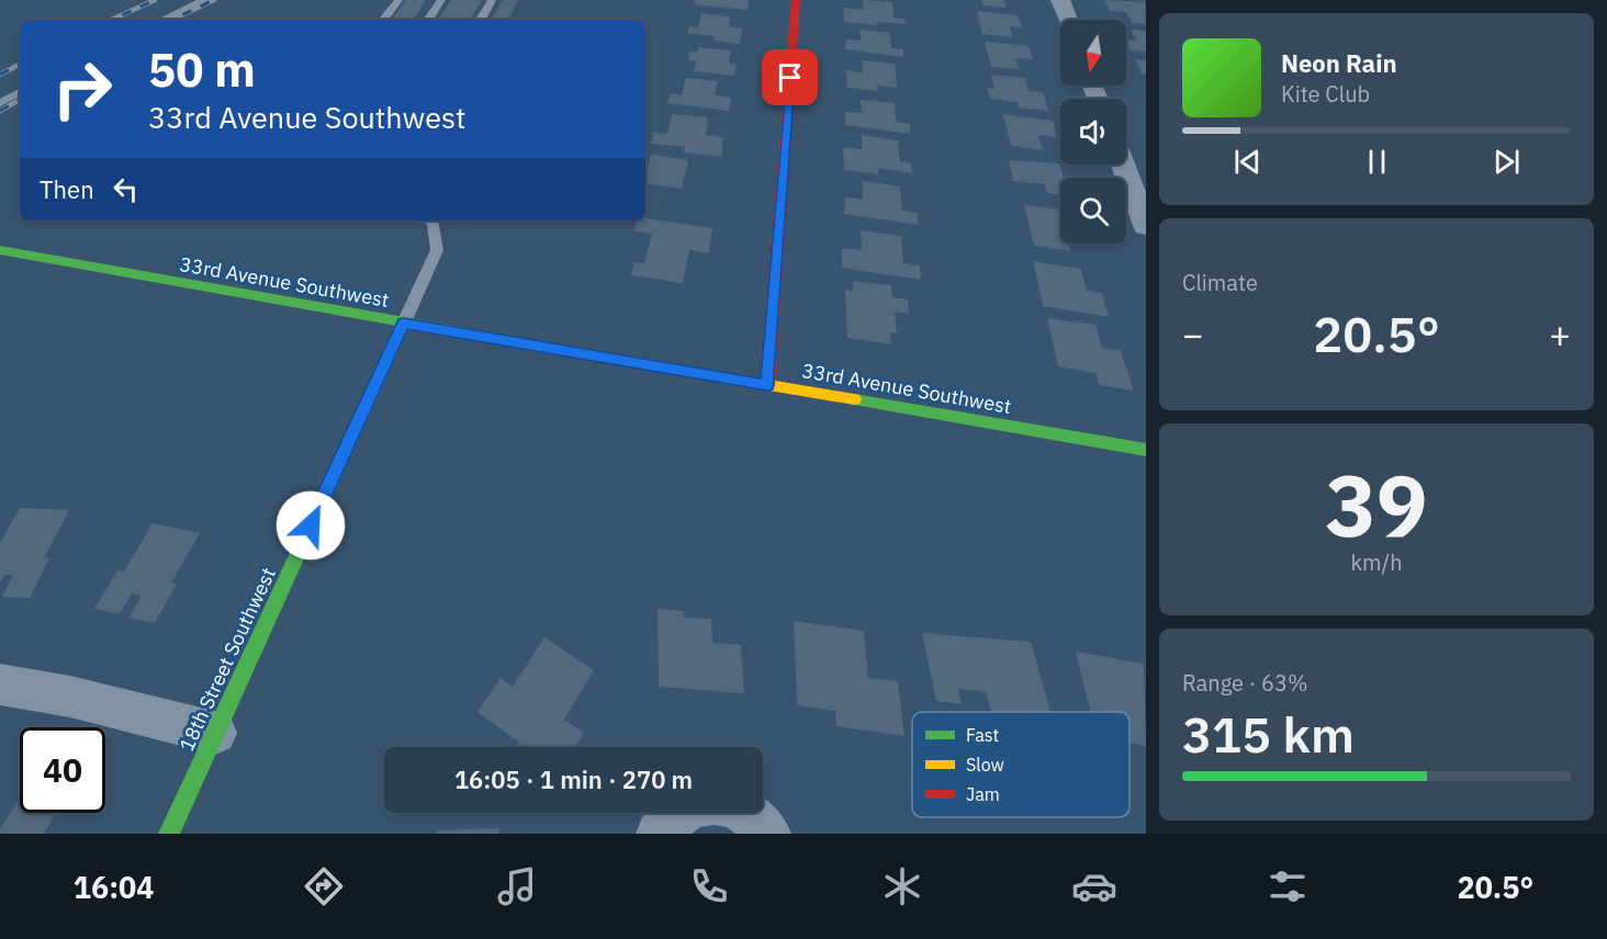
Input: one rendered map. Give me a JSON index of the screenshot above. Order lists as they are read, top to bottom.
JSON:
{
  "streets": {
    "street": ["33rd Avenue Southwest", "18th Street Southwest"]
  },
  "crossings": [
    ["33rd Avenue Southwest", "18th Street Southwest"]
  ],
  "legend": ["Fast", "Slow", "Jam"],
  "north": "bottom",
  "page": {
    "turn": ["50 m", "33rd Avenue Southwest"],
    "song": ["Neon Rain", "Kite Club"],
    "then": "Then",
    "tile": [
      "Climate",
      ["39", "km/h"],
      ["Range · 63%", "315 km"]
    ],
    "heat": ["−", "20.5°", "+"],
    "limit": "40",
    "trip": "16:05 · 1 min · 270 m",
    "tabs": ["16:04", "20.5°"]
  }
}
